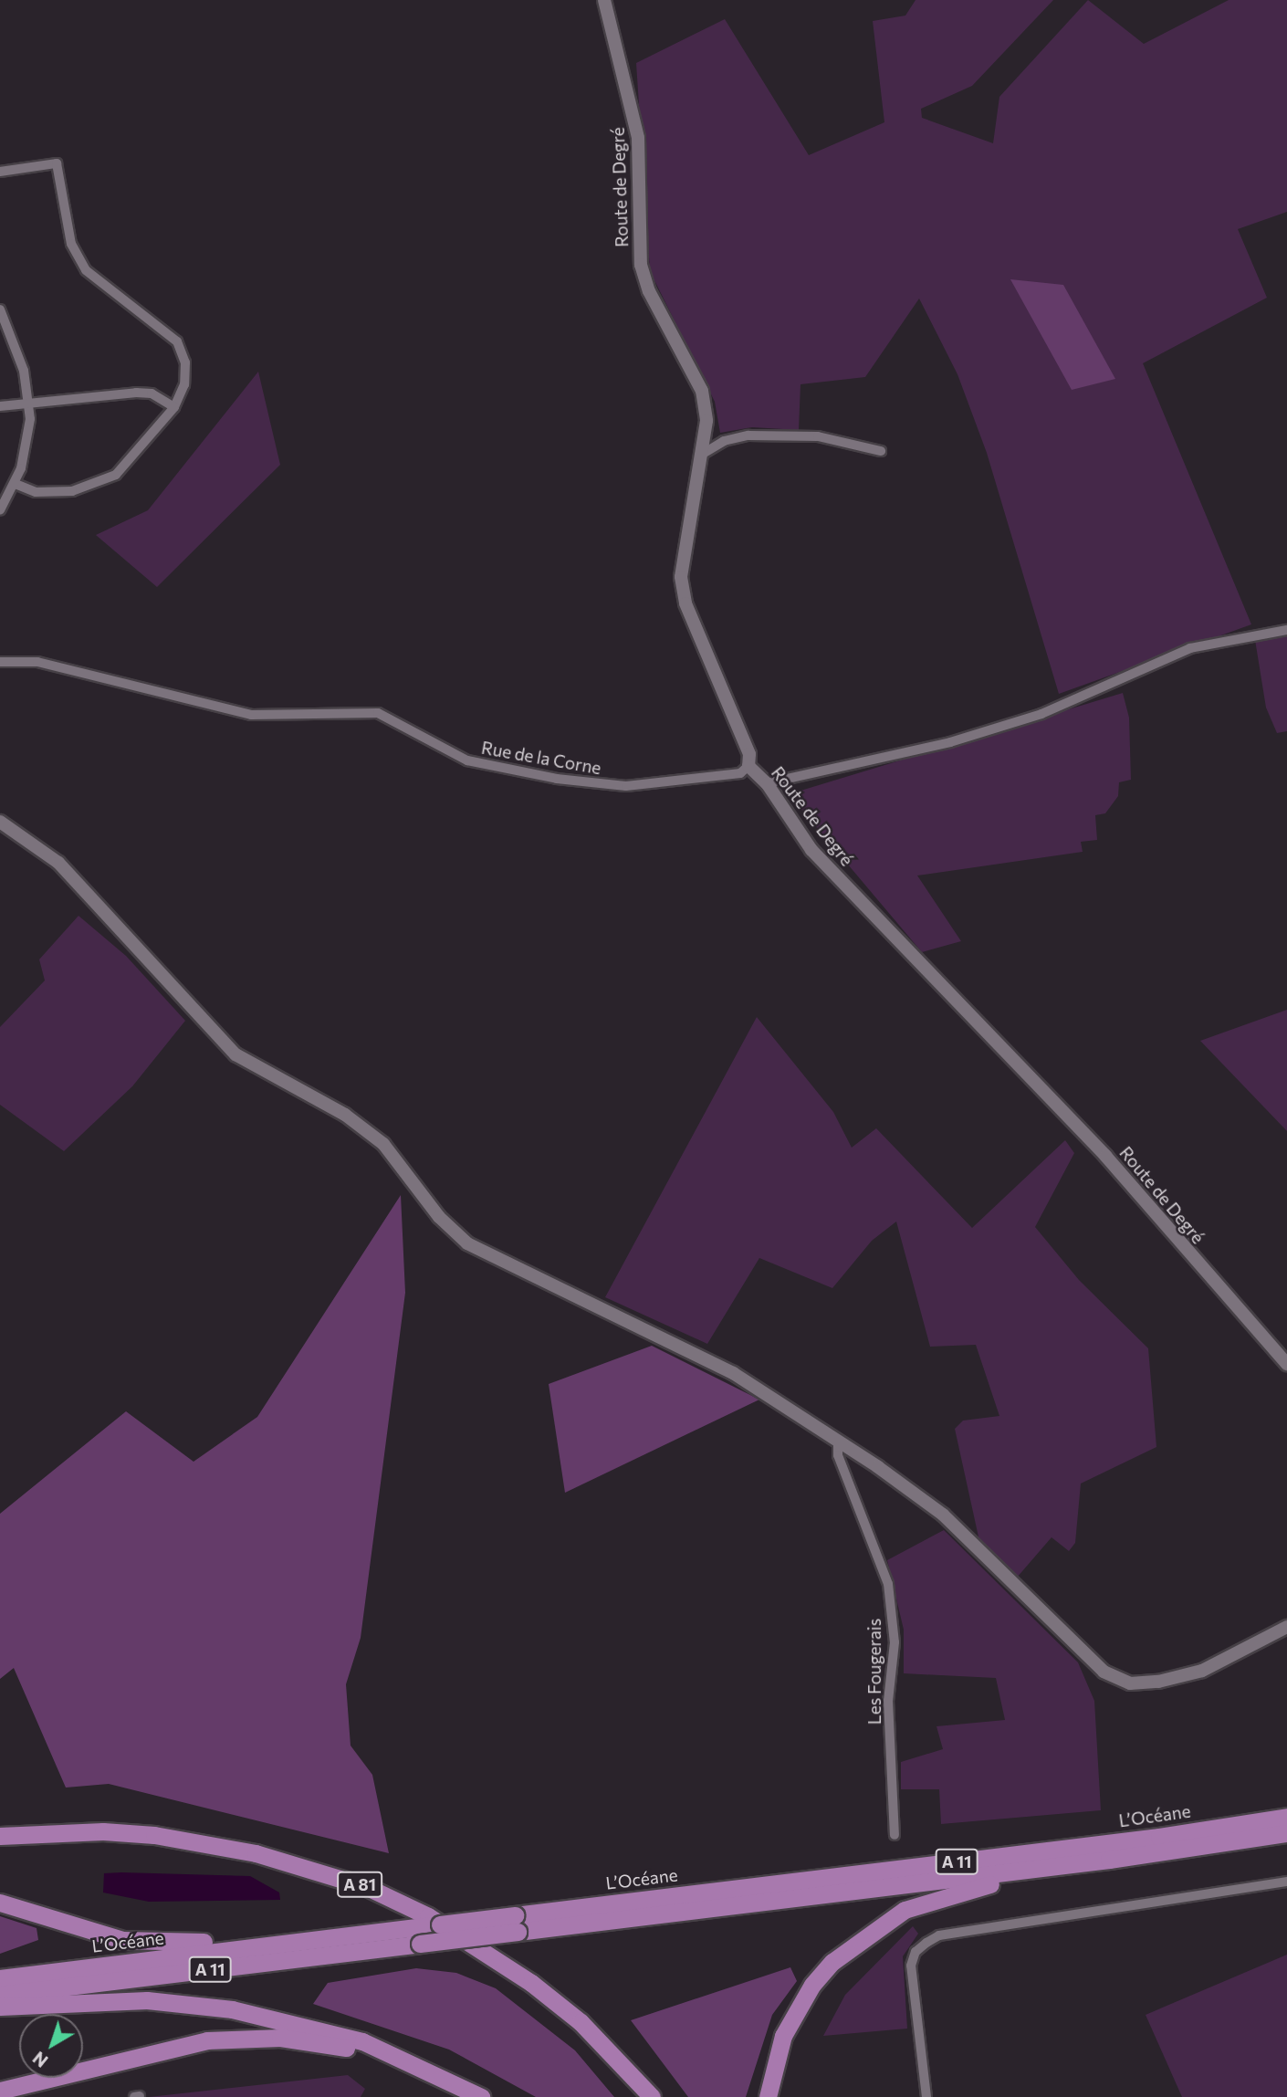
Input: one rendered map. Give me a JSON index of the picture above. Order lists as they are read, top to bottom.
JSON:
{
  "streets": {
    "highway": ["L’Océane", "A 11", "A 81"],
    "street": ["Route de Degré", "Rue de la Corne", "Les Fougerais"]
  },
  "crossings": [
    ["Route de Degré", "Rue de la Corne"]
  ],
  "north": "bottom left"
}
